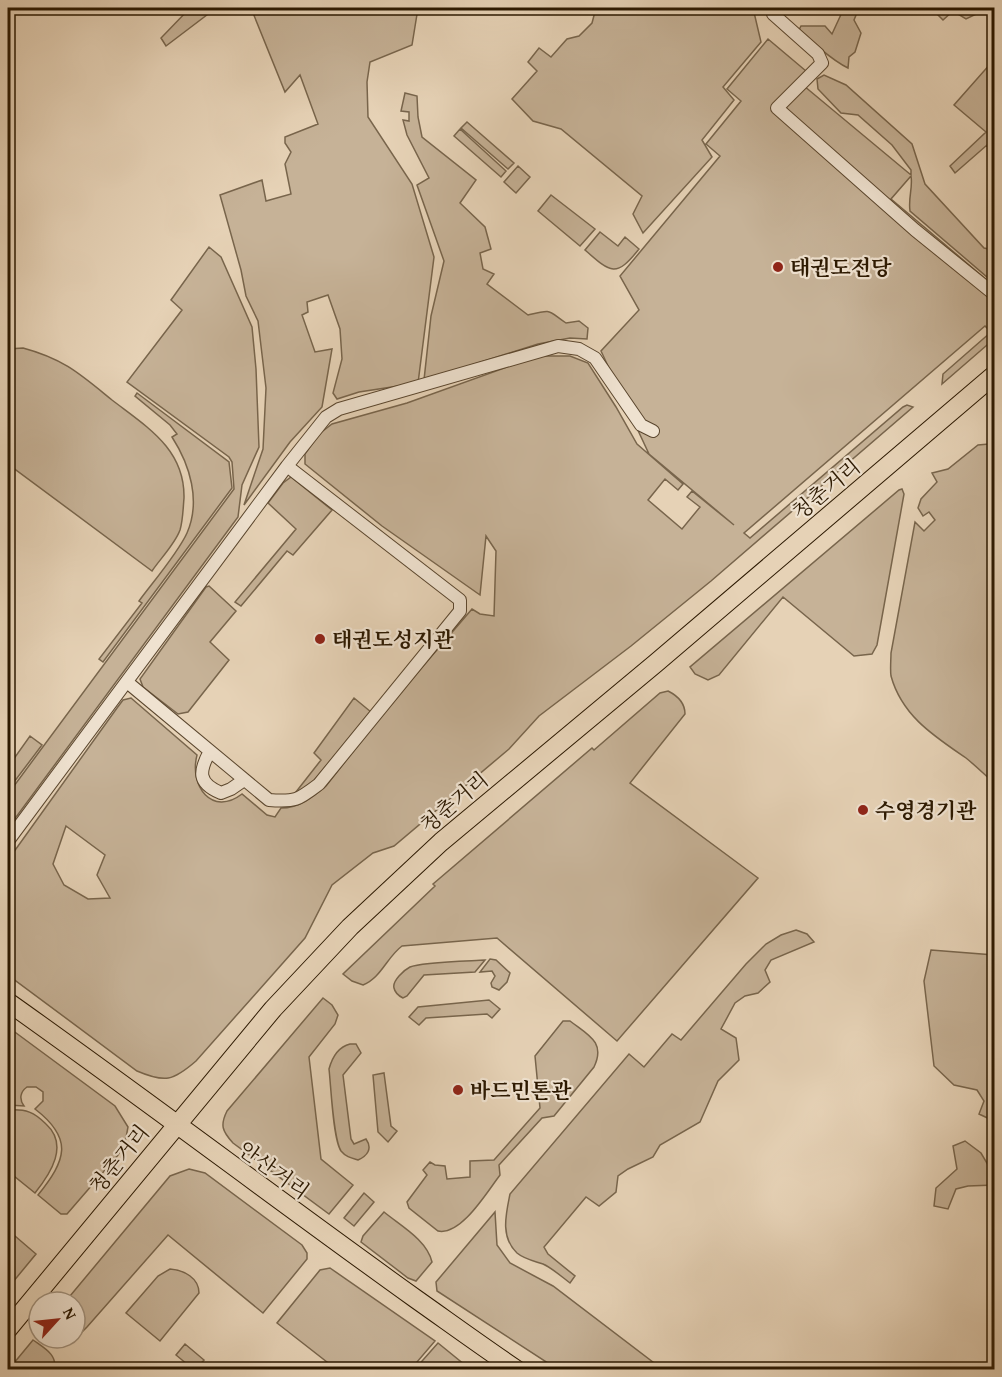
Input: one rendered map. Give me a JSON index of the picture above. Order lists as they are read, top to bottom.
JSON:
{
  "streets": {
    "main road": ["청춘거리", "안산거리"]
  },
  "crossings": [
    ["청춘거리", "안산거리"]
  ],
  "places": [
    "태권도전당",
    "태권도성지관",
    "수영경기관",
    "바드민톤관"
  ],
  "north": "top right"
}
